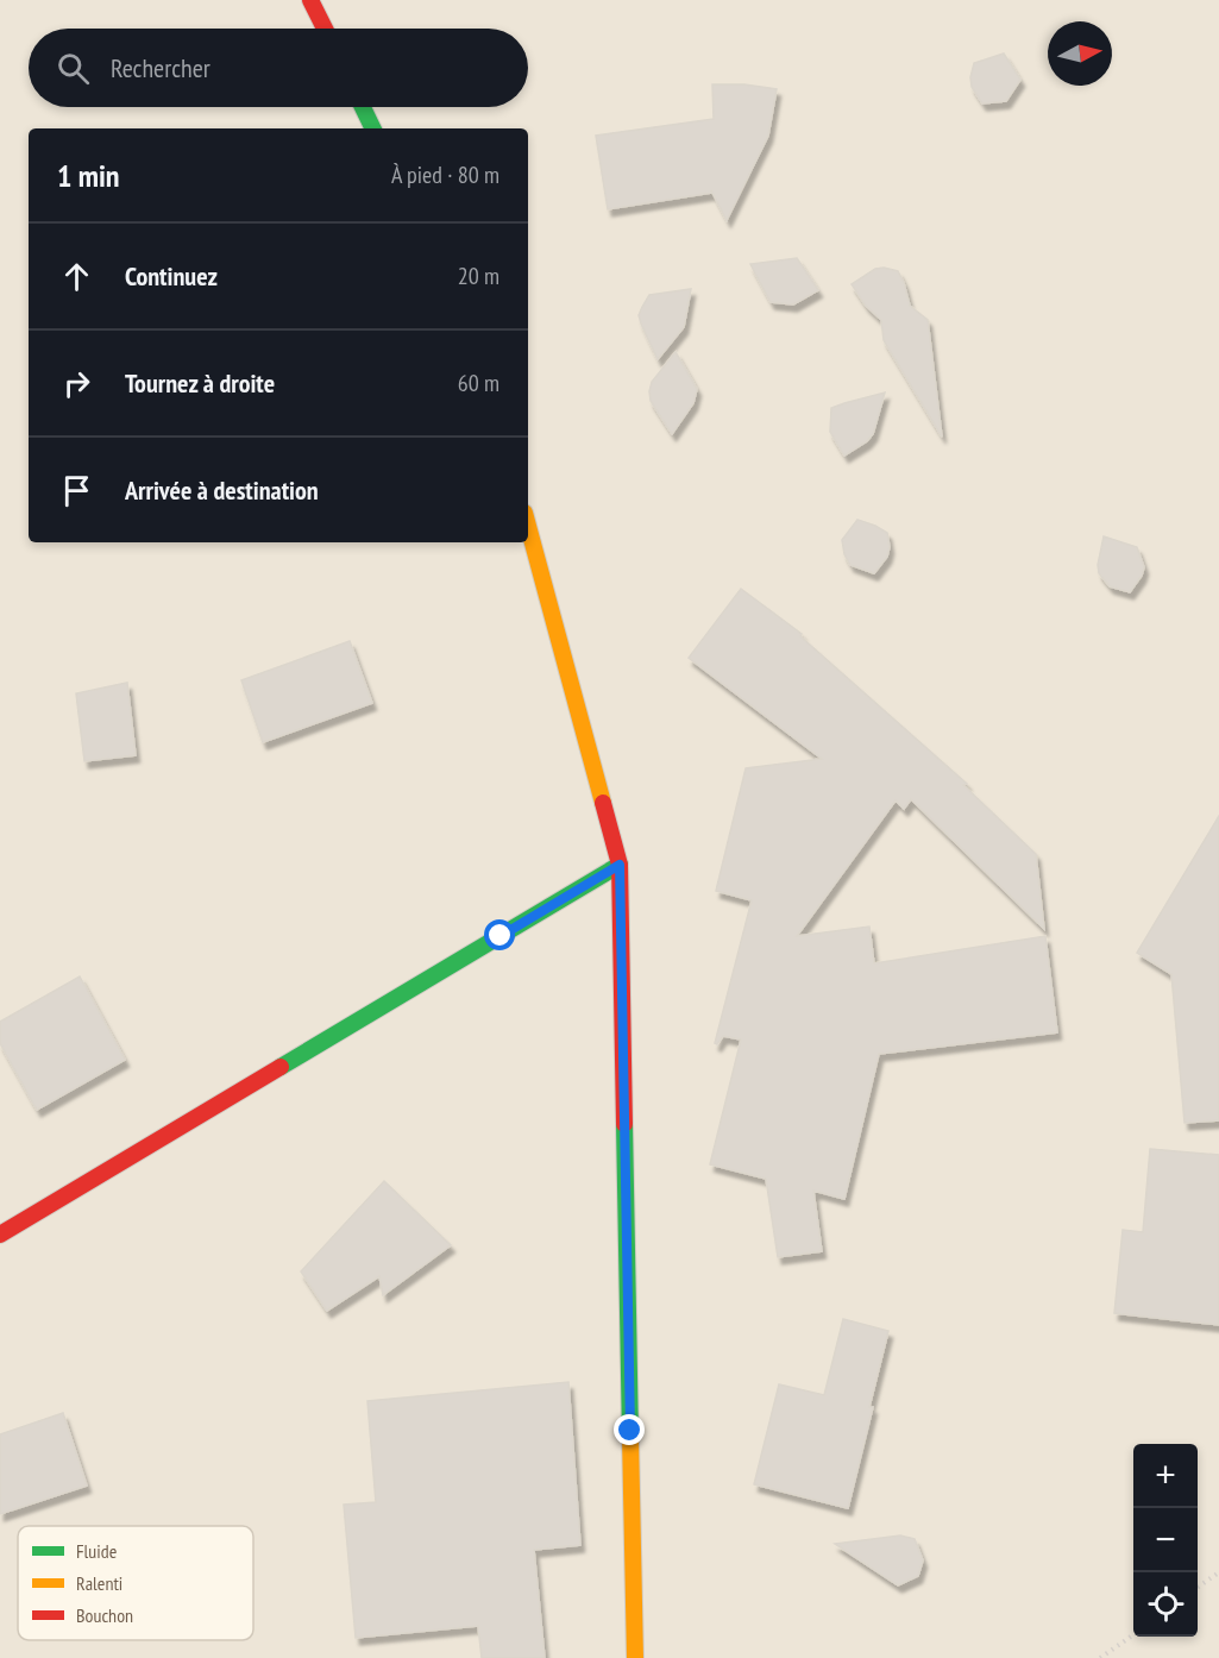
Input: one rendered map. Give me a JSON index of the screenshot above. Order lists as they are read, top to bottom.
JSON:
{
  "legend": ["Fluide", "Ralenti", "Bouchon"],
  "north": "right",
  "page": {
    "search": "Rechercher",
    "heading": ["1 min", "À pied · 80 m"],
    "list": [
      ["Continuez", "20 m"],
      ["Tournez à droite", "60 m"],
      "Arrivée à destination"
    ],
    "map_buttons": ["+", "−"]
  }
}
